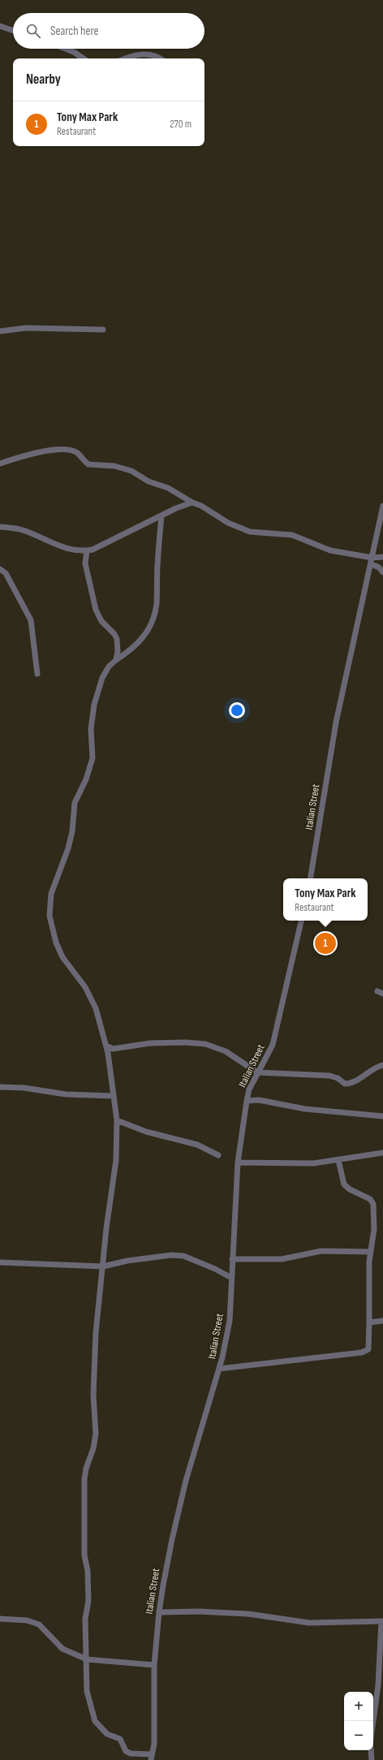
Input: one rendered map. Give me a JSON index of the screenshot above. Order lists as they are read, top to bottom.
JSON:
{
  "streets": {
    "street": ["Italian Street"]
  },
  "page": {
    "search": "Search here",
    "heading": "Nearby",
    "list": [
      {
        "mark": "1",
        "name": "Tony Max Park",
        "note": "Restaurant",
        "value": "270 m"
      }
    ],
    "popup": ["Tony Max Park", "Restaurant"],
    "pins": "1",
    "map_buttons": ["+", "−"]
  }
}
